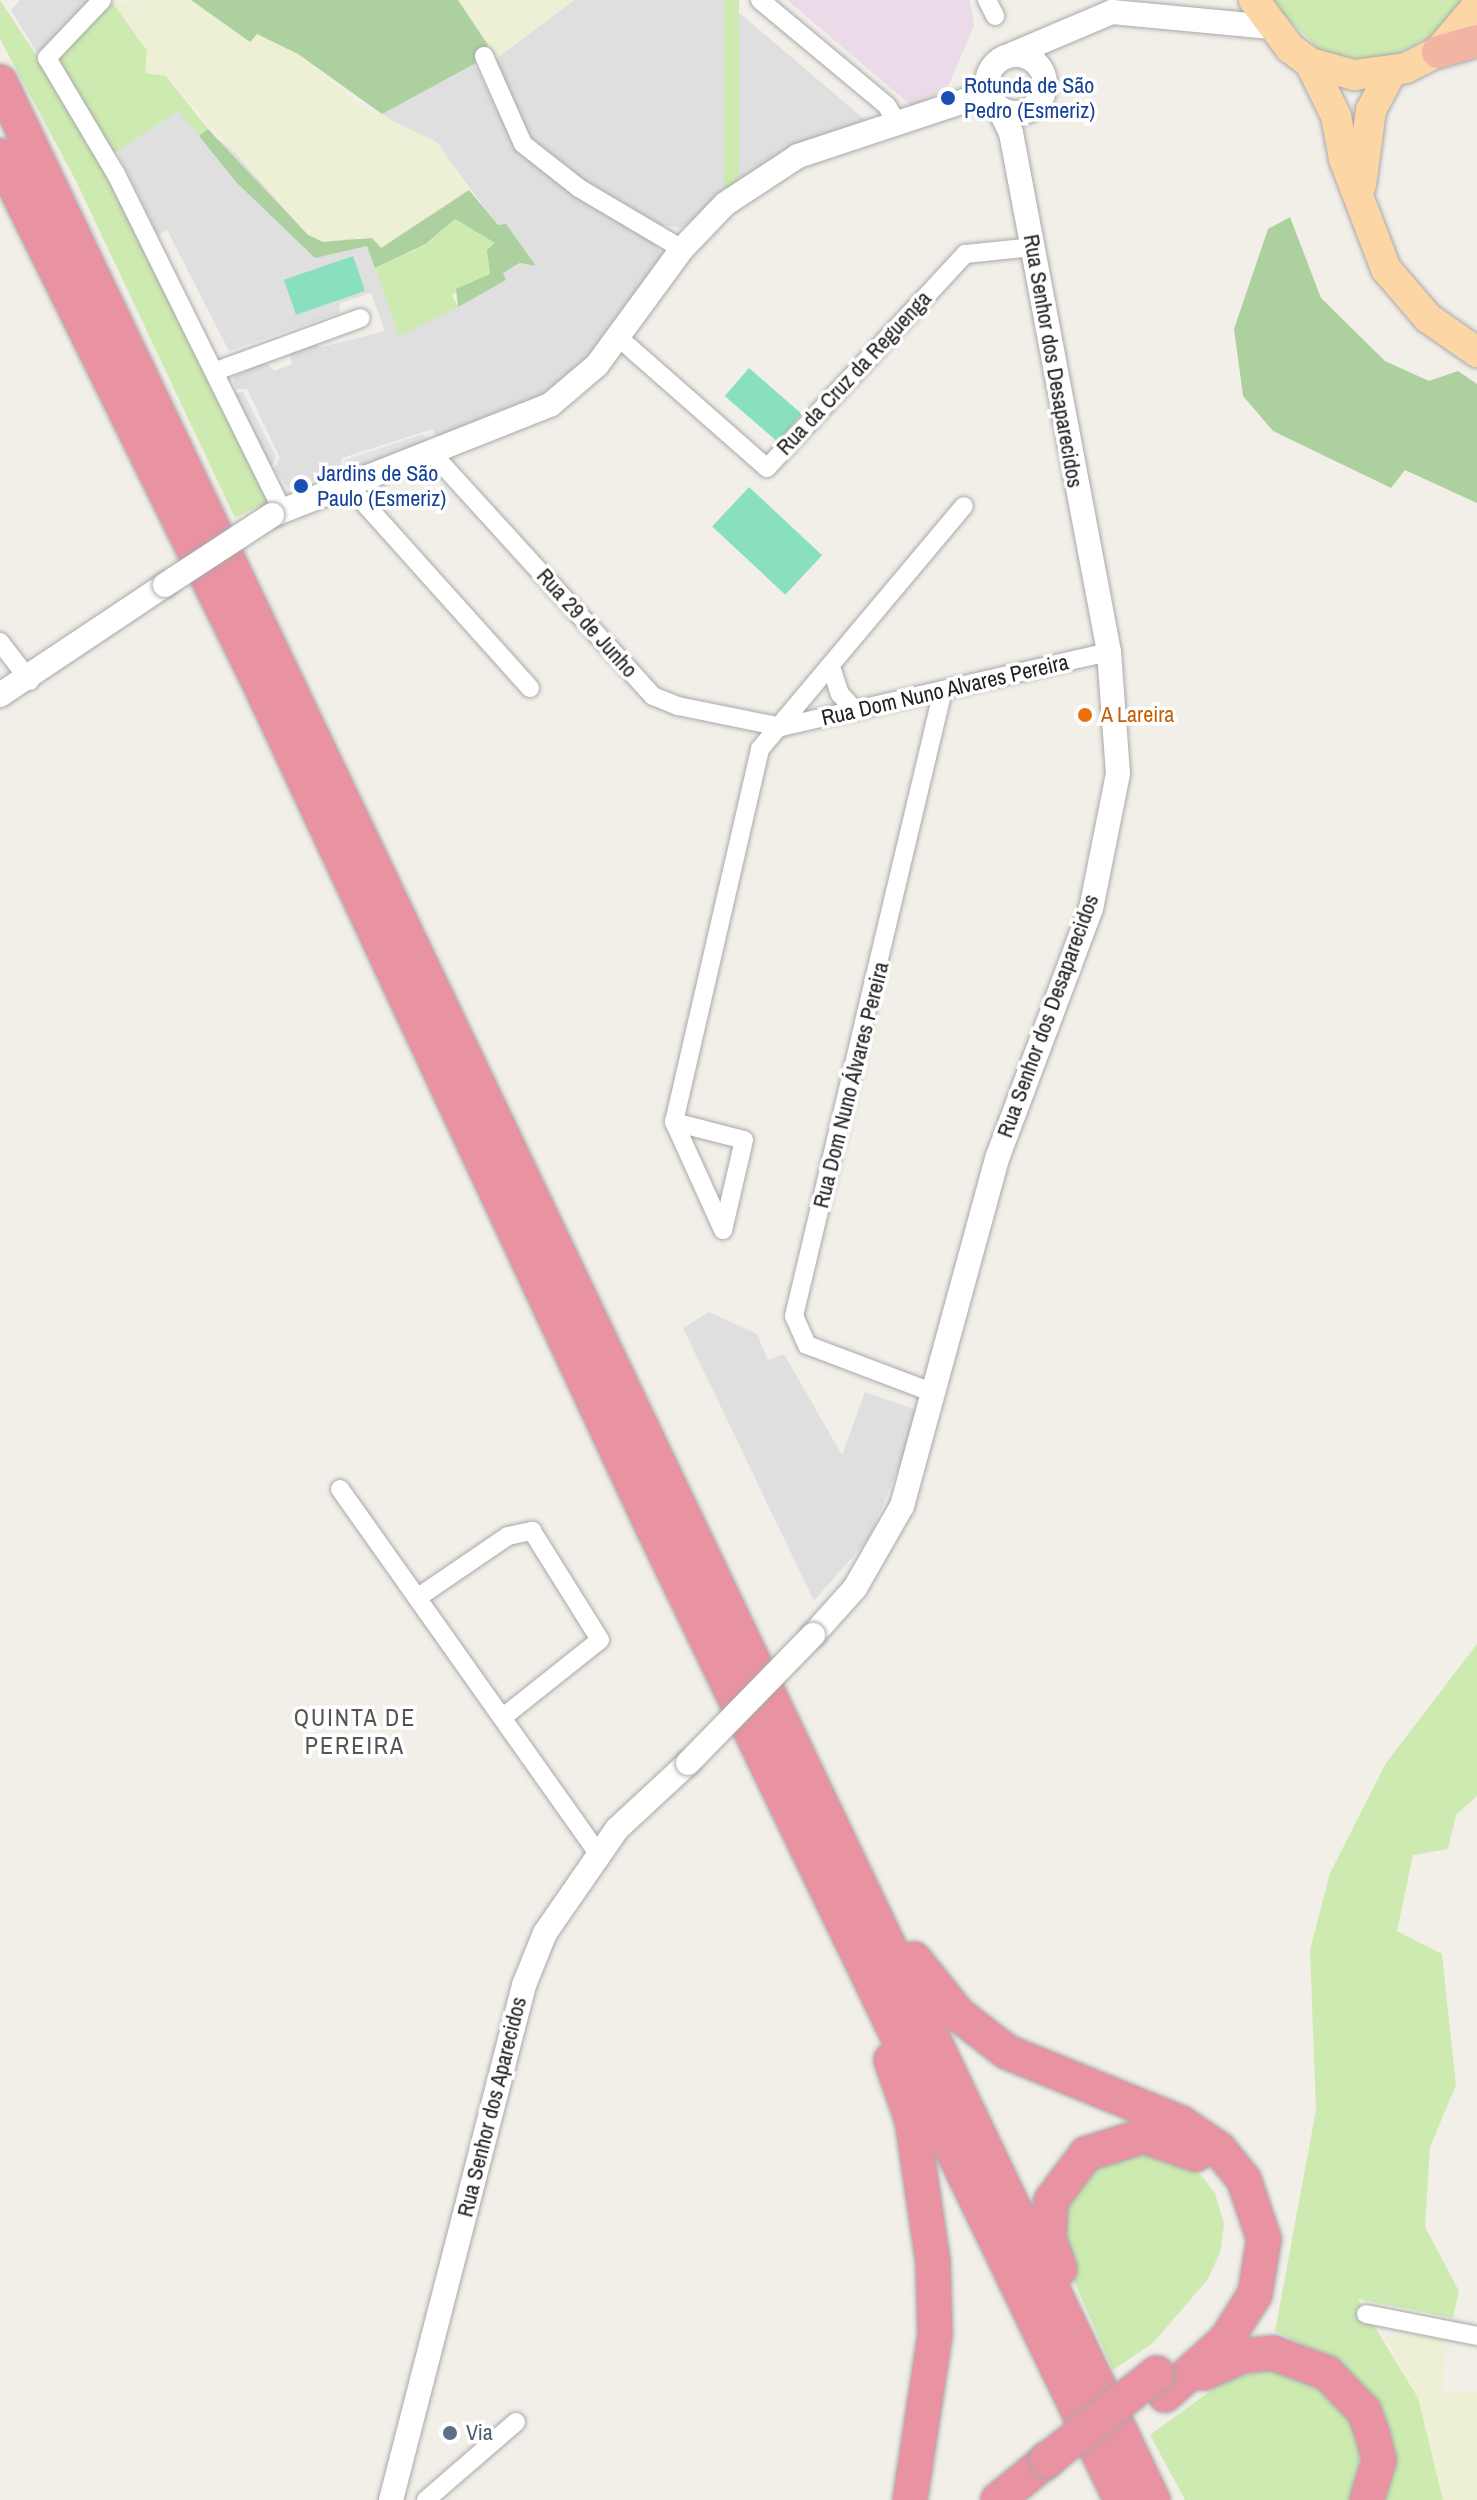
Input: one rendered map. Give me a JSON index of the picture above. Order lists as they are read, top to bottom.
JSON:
{
  "streets": {
    "street": [
      "Rua Senhor dos Desaparecidos",
      "Rua da Cruz da Reguenga",
      "Rua 29 de Junho",
      "Rua Dom Nuno Alvares Pereira",
      "Rua Dom Nuno Álvares Pereira",
      "Rua Senhor dos Aparecidos"
    ]
  },
  "crossings": [
    ["Rua Senhor dos Desaparecidos", "Rua da Cruz da Reguenga"],
    ["Rua Senhor dos Desaparecidos", "Rua Dom Nuno Alvares Pereira"],
    ["Rua Senhor dos Desaparecidos", "Rua Dom Nuno Álvares Pereira"],
    ["Rua Senhor dos Desaparecidos", "Rua Senhor dos Aparecidos"],
    ["Rua 29 de Junho", "Rua Dom Nuno Alvares Pereira"],
    ["Rua Dom Nuno Alvares Pereira", "Rua Dom Nuno Álvares Pereira"]
  ],
  "districts": ["QUINTA DE PEREIRA"],
  "places": [
    "Rotunda de São Pedro (Esmeriz)",
    "Jardins de São Paulo (Esmeriz)",
    "A Lareira",
    "Via"
  ]
}
